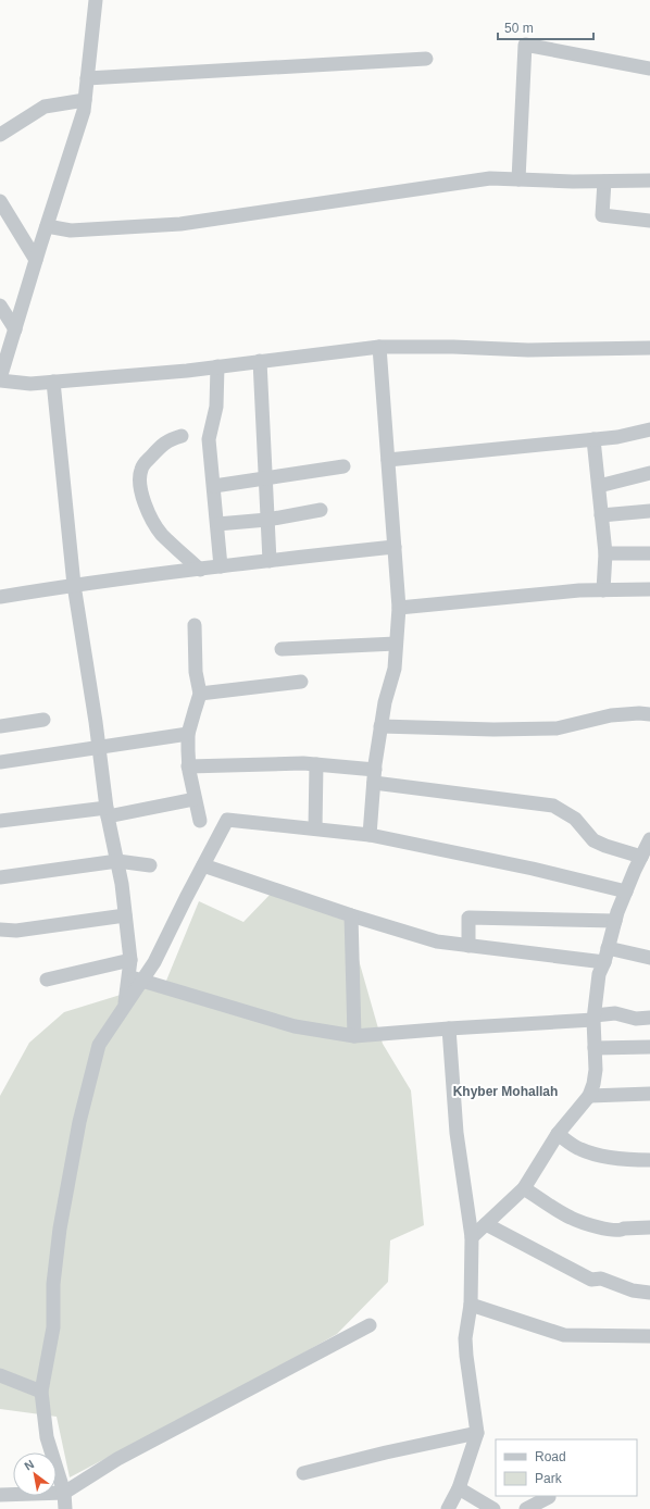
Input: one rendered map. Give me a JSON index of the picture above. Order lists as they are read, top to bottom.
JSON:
{
  "districts": ["Khyber Mohallah"],
  "legend": ["Road", "Park"],
  "scale_bar": "50 m",
  "north": "top left"
}
